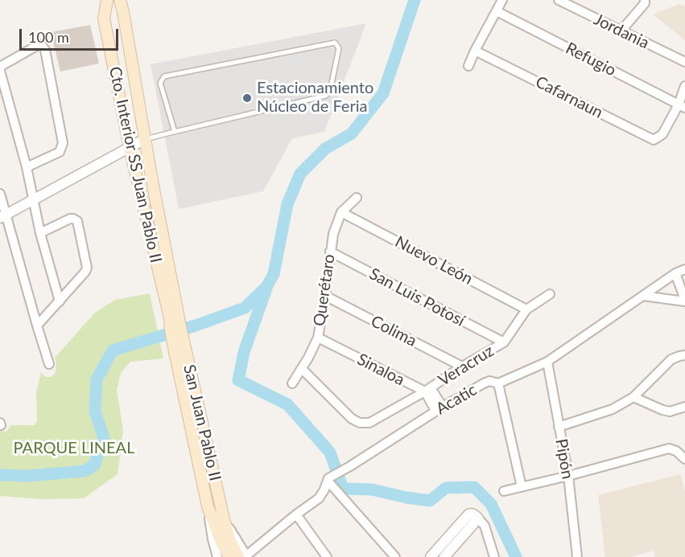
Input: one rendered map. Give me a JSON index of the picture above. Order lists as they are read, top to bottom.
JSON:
{
  "streets": {
    "main road": ["Cto. Interior SS Juan Pablo II", "San Juan Pablo II"],
    "street": [
      "Jordania",
      "Refugio",
      "Cafarnaun",
      "Nuevo León",
      "Querétaro",
      "San Luis Potosí",
      "Colima",
      "Veracruz",
      "Sinaloa",
      "Acatic",
      "Pipón"
    ]
  },
  "crossings": [
    ["Refugio", "Cafarnaun"],
    ["Cto. Interior SS Juan Pablo II", "San Juan Pablo II"],
    ["Nuevo León", "Querétaro"],
    ["Nuevo León", "Veracruz"],
    ["Querétaro", "San Luis Potosí"],
    ["Querétaro", "Colima"],
    ["Querétaro", "Veracruz"],
    ["Querétaro", "Sinaloa"],
    ["San Luis Potosí", "Veracruz"],
    ["Colima", "Veracruz"],
    ["Veracruz", "Sinaloa"],
    ["Acatic", "San Juan Pablo II"],
    ["Acatic", "Pipón"]
  ],
  "parks": ["PARQUE LINEAL"],
  "places": ["Estacionamiento Núcleo de Feria"],
  "scale_bar": "100 m"
}
